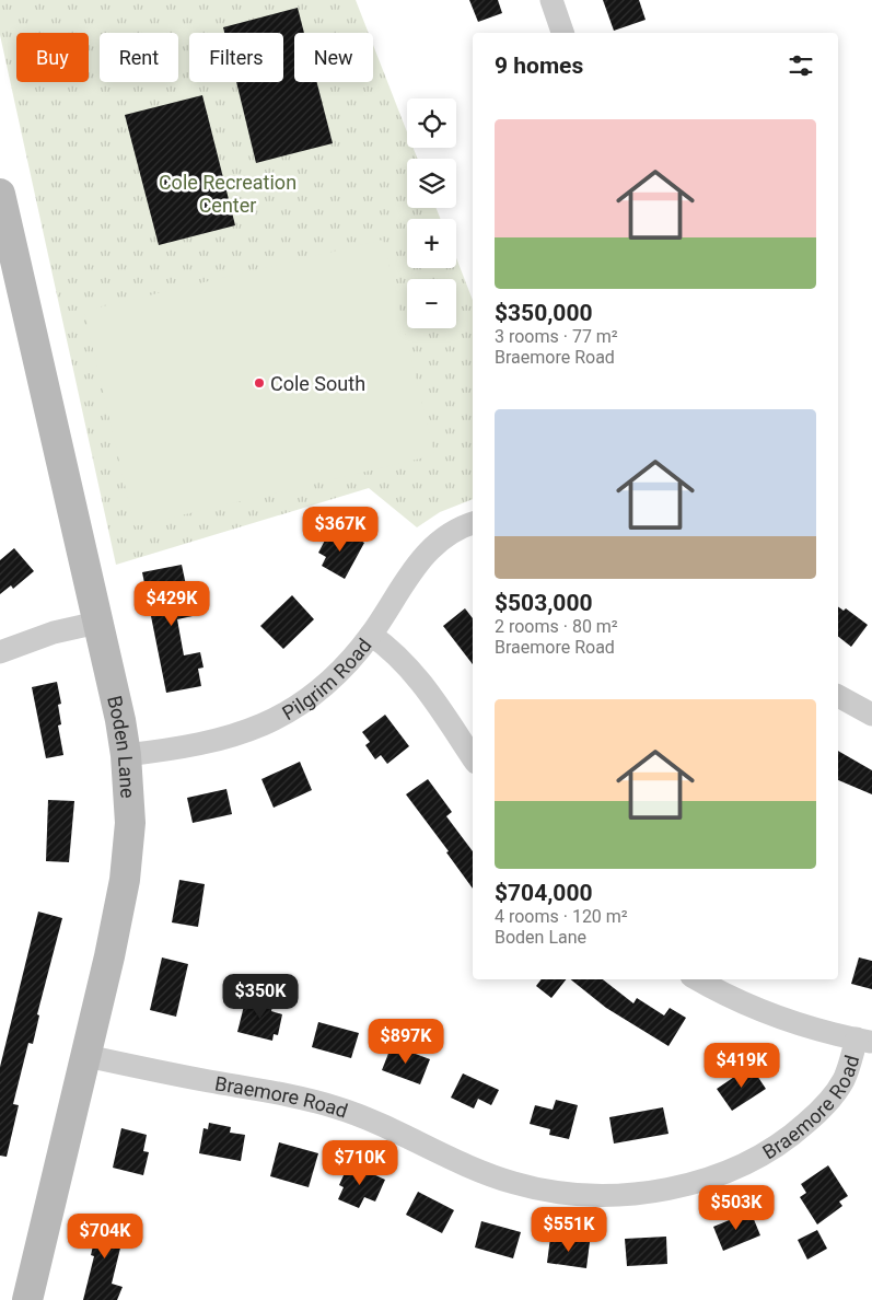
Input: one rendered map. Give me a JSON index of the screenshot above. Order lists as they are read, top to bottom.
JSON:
{
  "streets": {
    "street": ["Pilgrim Road", "Boden Lane", "Braemore Road"]
  },
  "crossings": [
    ["Pilgrim Road", "Boden Lane"],
    ["Boden Lane", "Braemore Road"]
  ],
  "parks": ["Cole Recreation Center"],
  "places": ["Cole South"],
  "page": {
    "chip": [
      "Buy",
      "Rent",
      "Filters",
      "New"
    ],
    "heading": "9 homes",
    "map_buttons": ["+", "−"],
    "list": [
      {
        "name": "$350,000",
        "note": "3 rooms · 77 m² · Braemore Road"
      },
      {
        "name": "$503,000",
        "note": "2 rooms · 80 m² · Braemore Road"
      },
      {
        "name": "$704,000",
        "note": "4 rooms · 120 m² · Boden Lane"
      }
    ],
    "price": [
      "$367K",
      "$429K",
      "$350K",
      "$897K",
      "$419K",
      "$710K",
      "$503K",
      "$551K",
      "$704K"
    ]
  }
}
